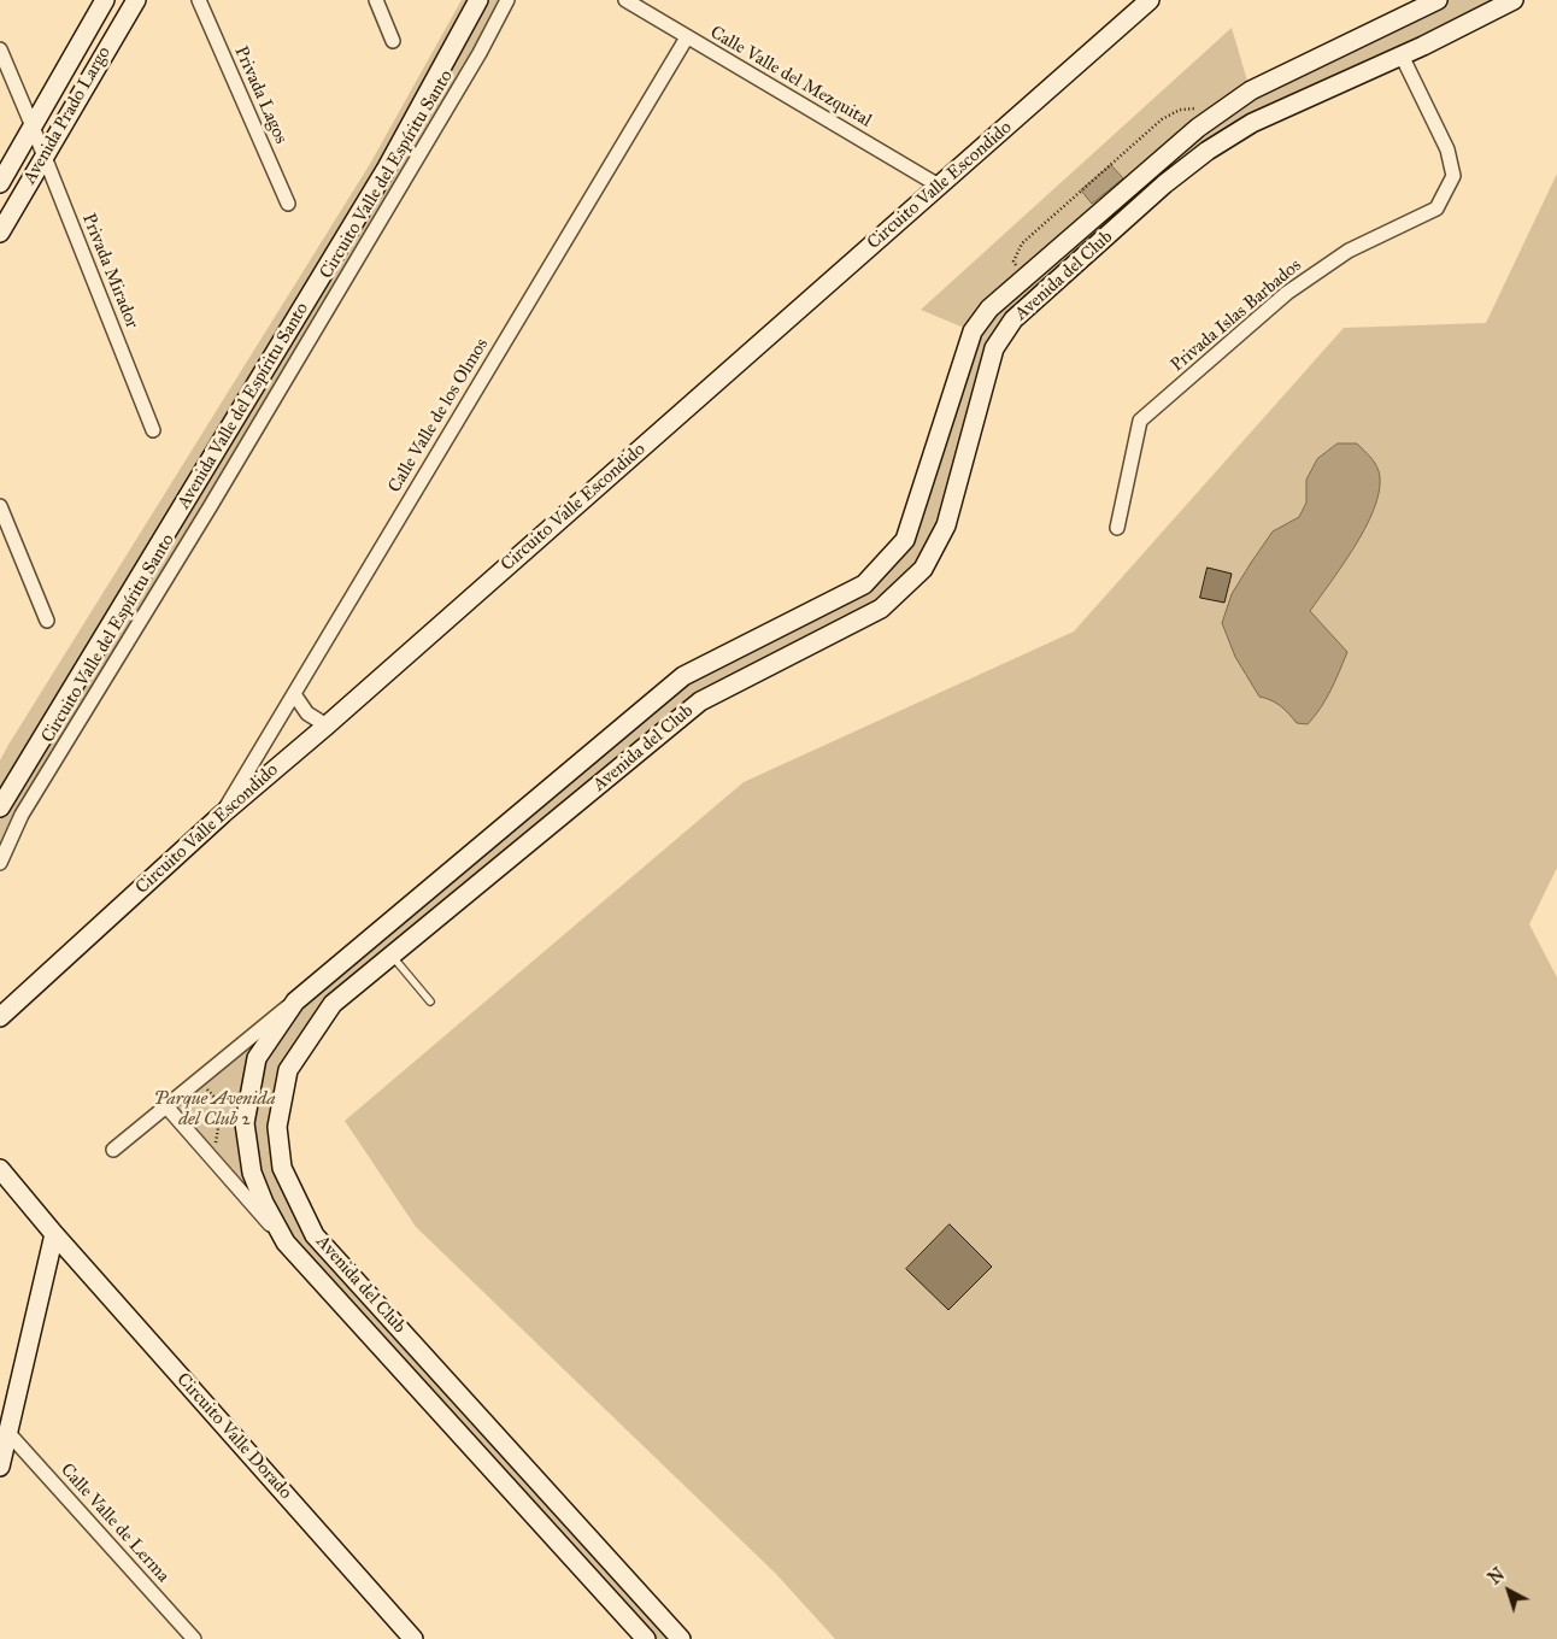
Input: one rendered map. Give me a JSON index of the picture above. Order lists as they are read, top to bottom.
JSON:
{
  "streets": {
    "street": [
      "Calle Valle del Mezquital",
      "Privada Lagos",
      "Avenida Prado Largo",
      "Circuito Valle del Espíritu Santo",
      "Circuito Valle Escondido",
      "Privada Mirador",
      "Avenida del Club",
      "Privada Islas Barbados",
      "Avenida Valle del Espíritu Santo",
      "Calle Valle de los Olmos",
      "Circuito Valle Dorado",
      "Calle Valle de Lerma"
    ]
  },
  "crossings": [
    ["Calle Valle del Mezquital", "Circuito Valle Escondido"],
    ["Calle Valle del Mezquital", "Calle Valle de los Olmos"],
    ["Avenida Prado Largo", "Privada Mirador"],
    ["Circuito Valle Escondido", "Calle Valle de los Olmos"],
    ["Avenida del Club", "Privada Islas Barbados"]
  ],
  "parks": ["Parque Avenida del Club 2"],
  "north": "top left"
}
